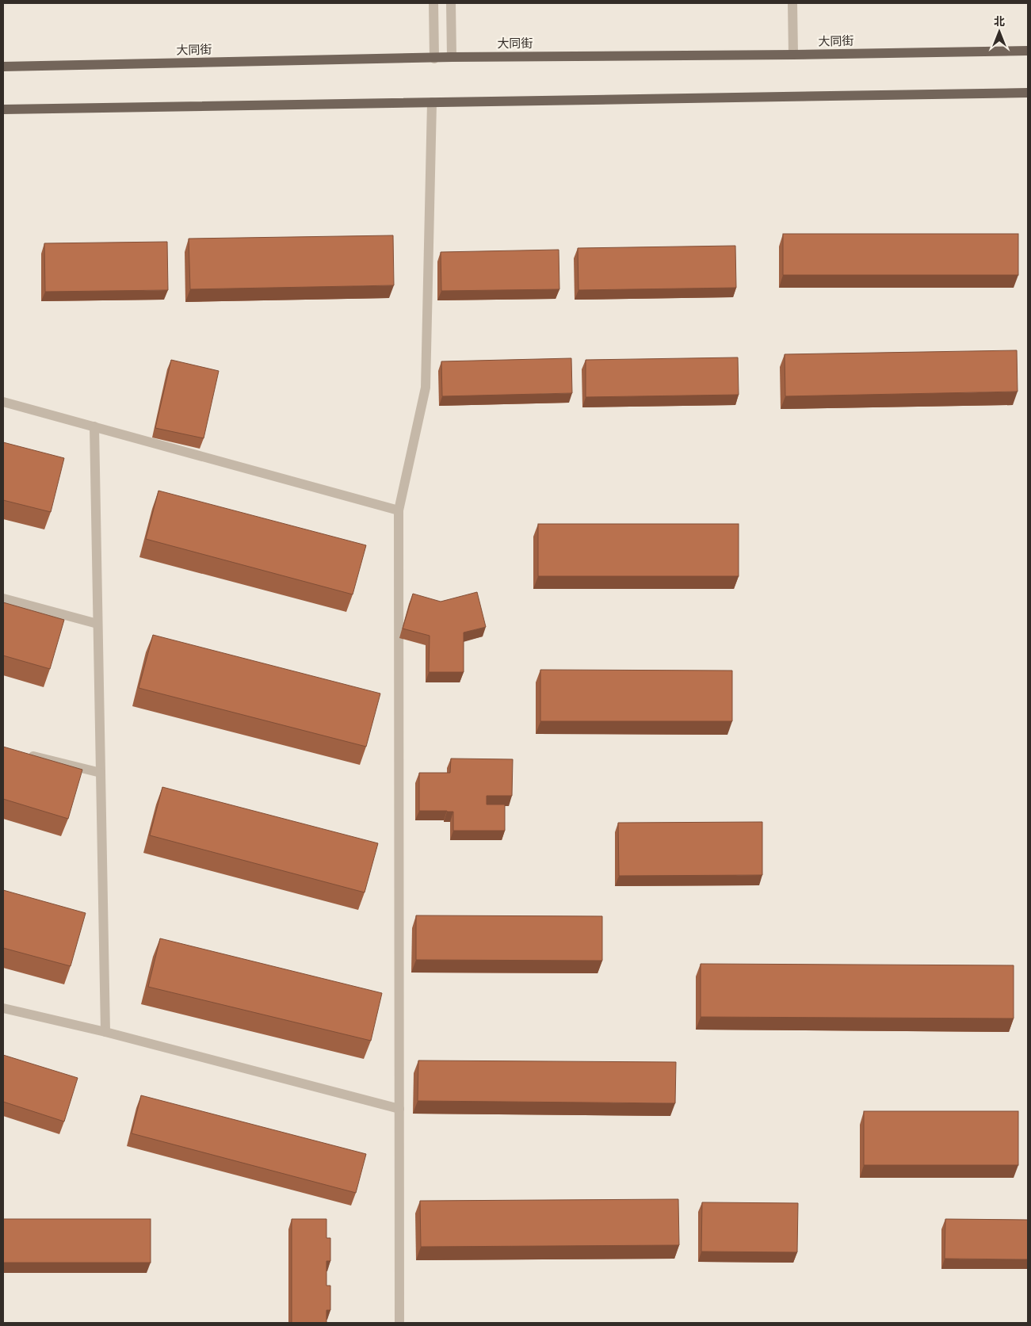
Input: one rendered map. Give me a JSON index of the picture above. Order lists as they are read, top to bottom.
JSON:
{
  "streets": {
    "main road": ["大同街"]
  },
  "north": "top"
}
